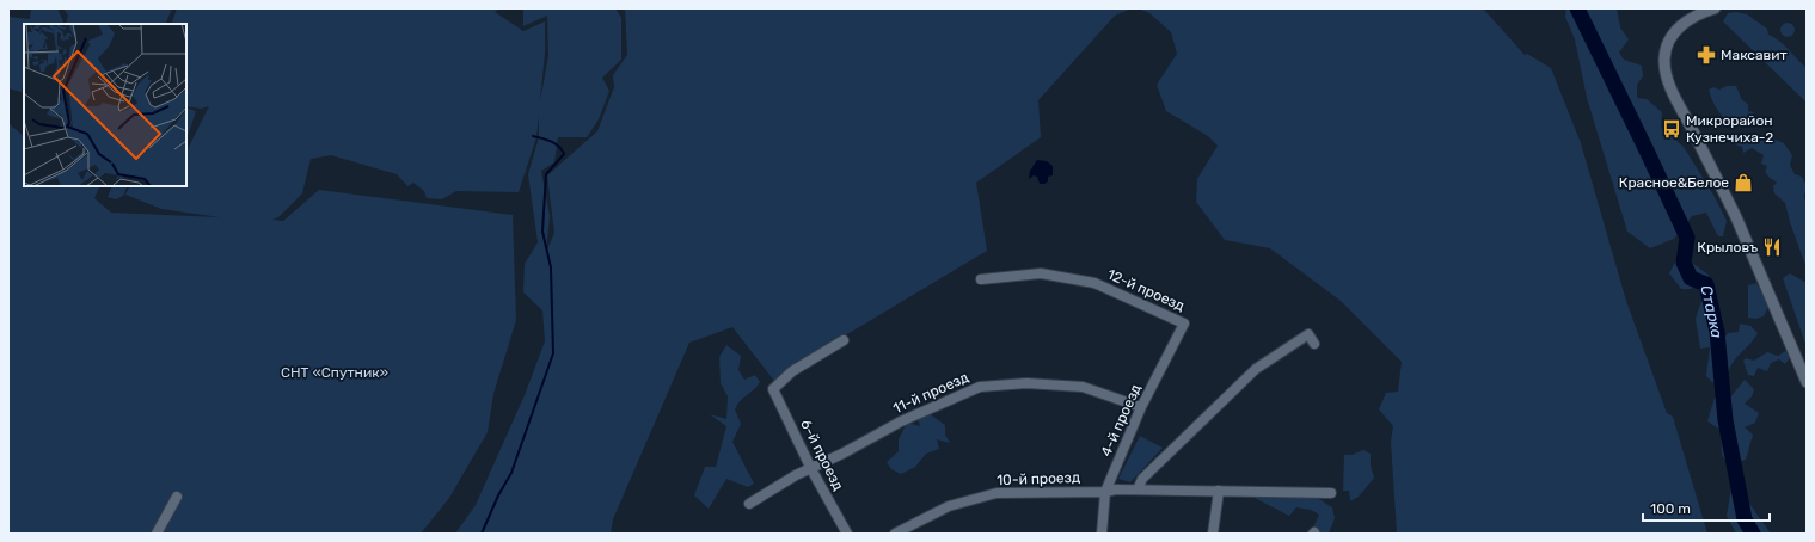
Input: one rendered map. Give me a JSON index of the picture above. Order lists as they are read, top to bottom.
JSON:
{
  "streets": {
    "street": [
      "12-й проезд",
      "11-й проезд",
      "4-й проезд",
      "6-й проезд",
      "10-й проезд"
    ]
  },
  "crossings": [
    ["12-й проезд", "4-й проезд"],
    ["11-й проезд", "4-й проезд"],
    ["11-й проезд", "6-й проезд"],
    ["4-й проезд", "10-й проезд"]
  ],
  "water": ["Старка"],
  "parks": ["СНТ «Спутник»"],
  "places": {
    "pharmacy": ["Максавит"],
    "bus stop": ["Микрорайон Кузнечиха-2"],
    "shop": ["Красное&Белое"],
    "restaurant": ["Крыловъ"]
  },
  "scale_bar": "100 m"
}
